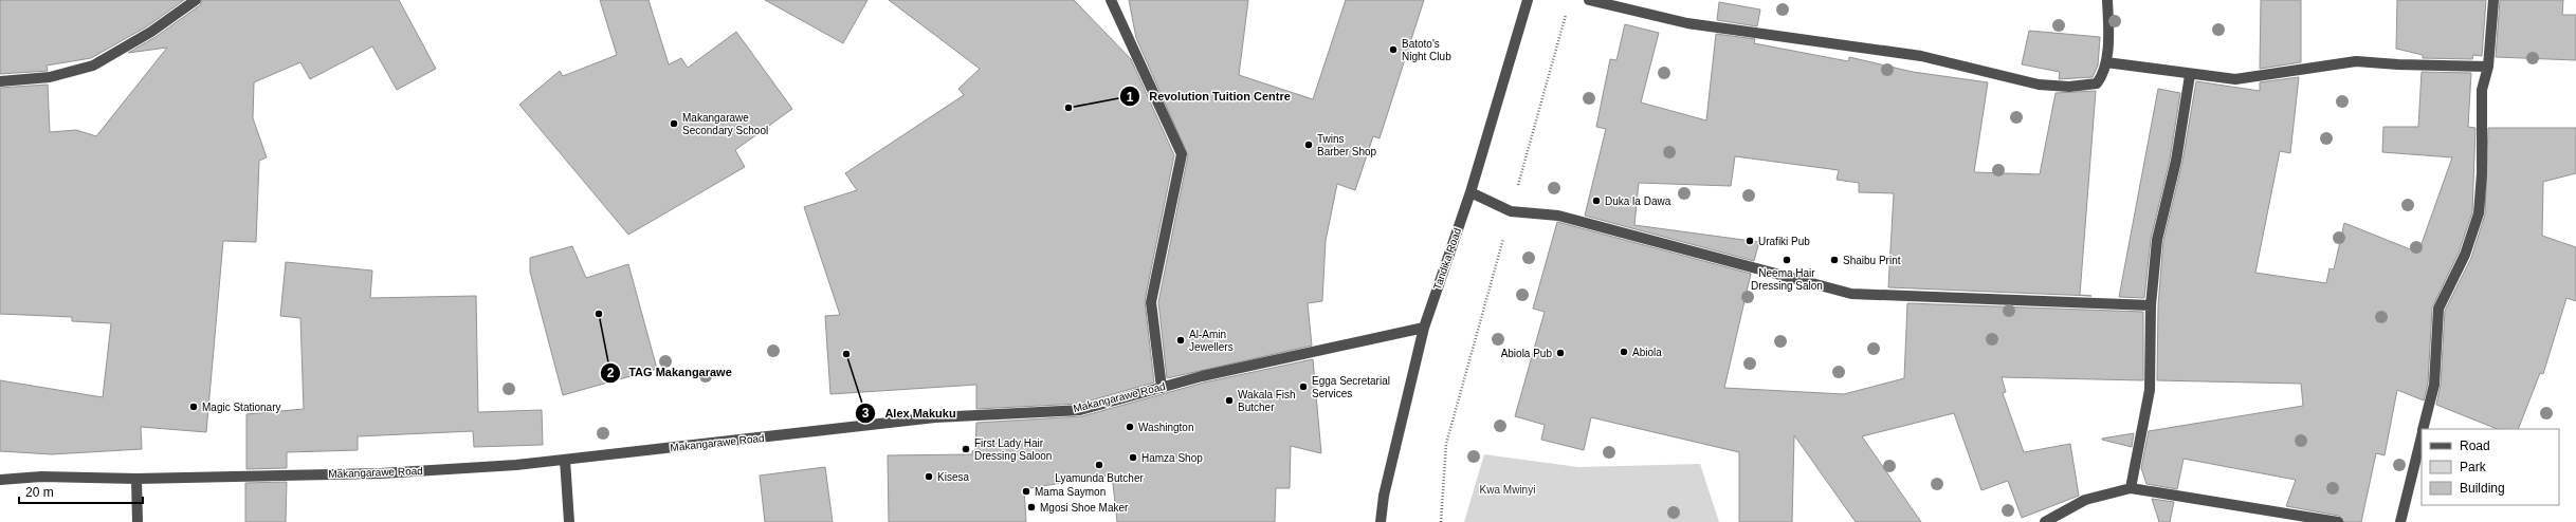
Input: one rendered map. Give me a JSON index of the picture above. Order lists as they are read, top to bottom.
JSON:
{
  "streets": {
    "street": ["Tandika Road", "Makangarawe Road"]
  },
  "crossings": [
    ["Tandika Road", "Makangarawe Road"]
  ],
  "parks": ["Kwa Mwinyi"],
  "places": [
    "Batoto's Night Club",
    "Revolution Tuition Centre",
    "Makangarawe Secondary School",
    "Twins Barber Shop",
    "Duka la Dawa",
    "Urafiki Pub",
    "Neema Hair Dressing Salon",
    "Shaibu Print",
    "TAG Makangarawe",
    "Al-Amin Jewellers",
    "Abiola",
    "Abiola Pub",
    "Alex Makuku",
    "Egga Secretarial Services",
    "Wakala Fish Butcher",
    "Magic Stationary",
    "Washington",
    "First Lady Hair Dressing Saloon",
    "Hamza Shop",
    "Lyamunda Butcher",
    "Kisesa",
    "Mama Saymon",
    "Mgosi Shoe Maker"
  ],
  "legend": ["Road", "Park", "Building"],
  "scale_bar": "20 m"
}
